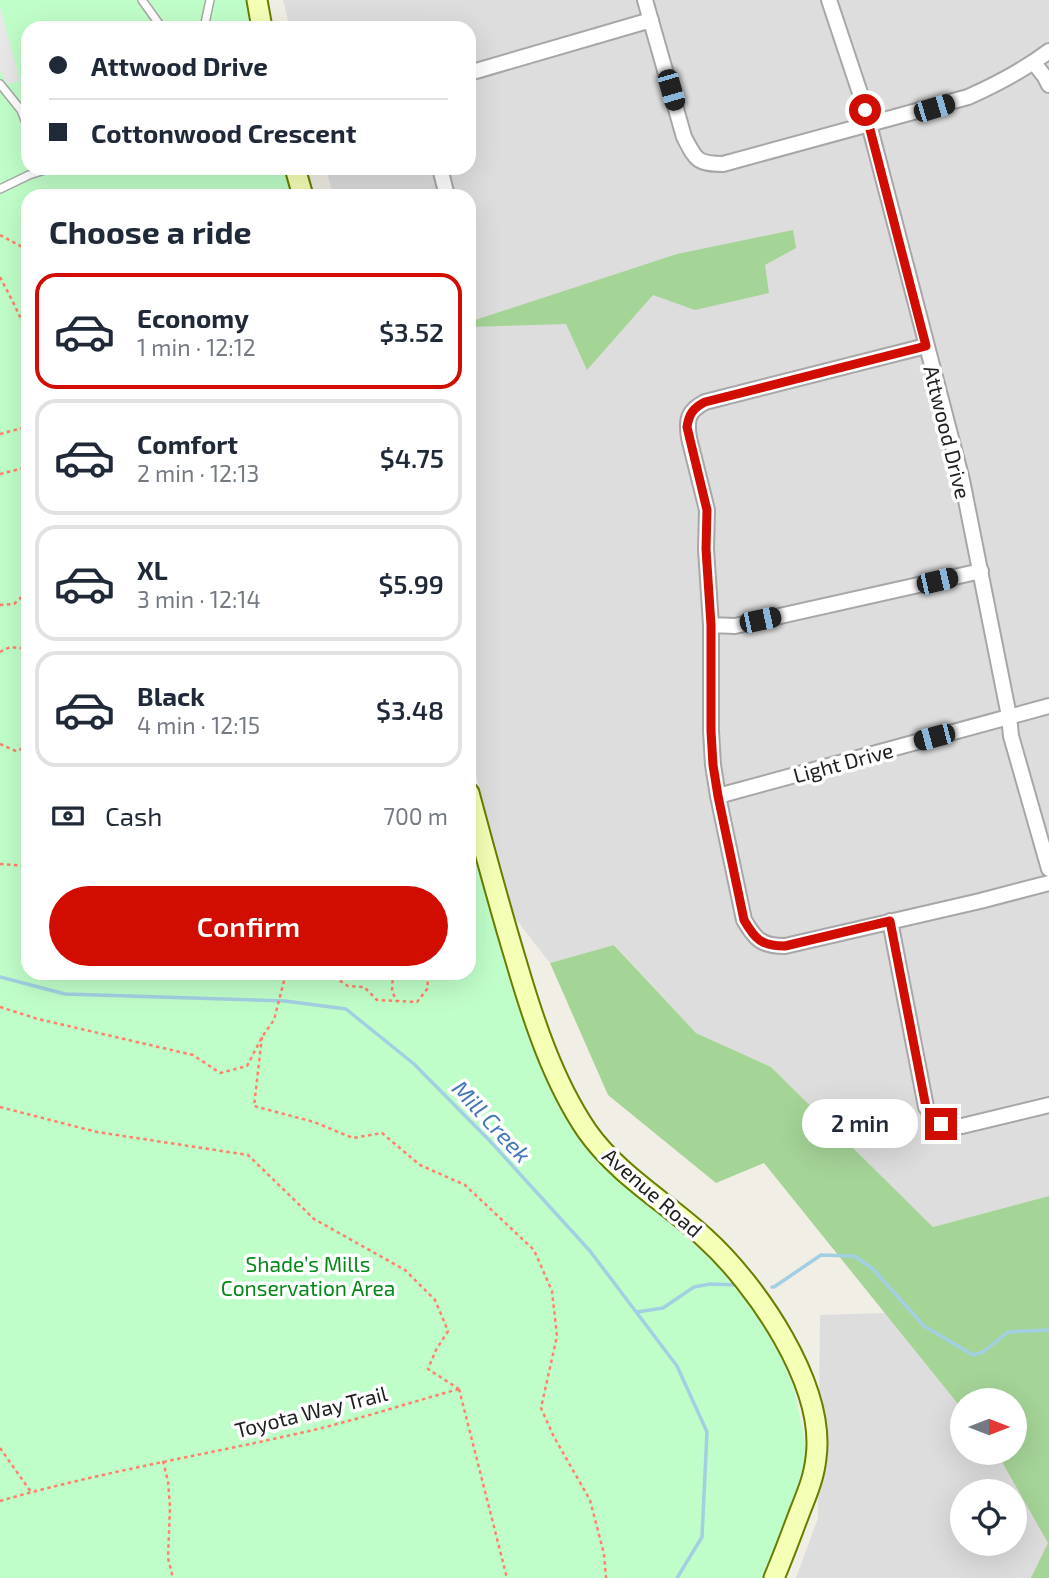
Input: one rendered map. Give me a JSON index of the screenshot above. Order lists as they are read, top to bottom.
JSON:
{
  "streets": {
    "street": ["Attwood Drive", "Light Drive", "Avenue Road"],
    "path": ["Toyota Way Trail"]
  },
  "crossings": [
    ["Attwood Drive", "Light Drive"]
  ],
  "water": ["Mill Creek"],
  "parks": ["Shade’s Mills Conservation Area"],
  "north": "right",
  "page": {
    "banner": ["Attwood Drive", "Cottonwood Crescent"],
    "heading": "Choose a ride",
    "list": [
      {
        "name": "Economy",
        "note": "1 min · 12:12",
        "value": "$3.52"
      },
      {
        "name": "Comfort",
        "note": "2 min · 12:13",
        "value": "$4.75"
      },
      {
        "name": "XL",
        "note": "3 min · 12:14",
        "value": "$5.99"
      },
      {
        "name": "Black",
        "note": "4 min · 12:15",
        "value": "$3.48"
      }
    ],
    "pay": ["Cash", "700 m"],
    "buttons": "Confirm",
    "bubble": "2 min"
  }
}
